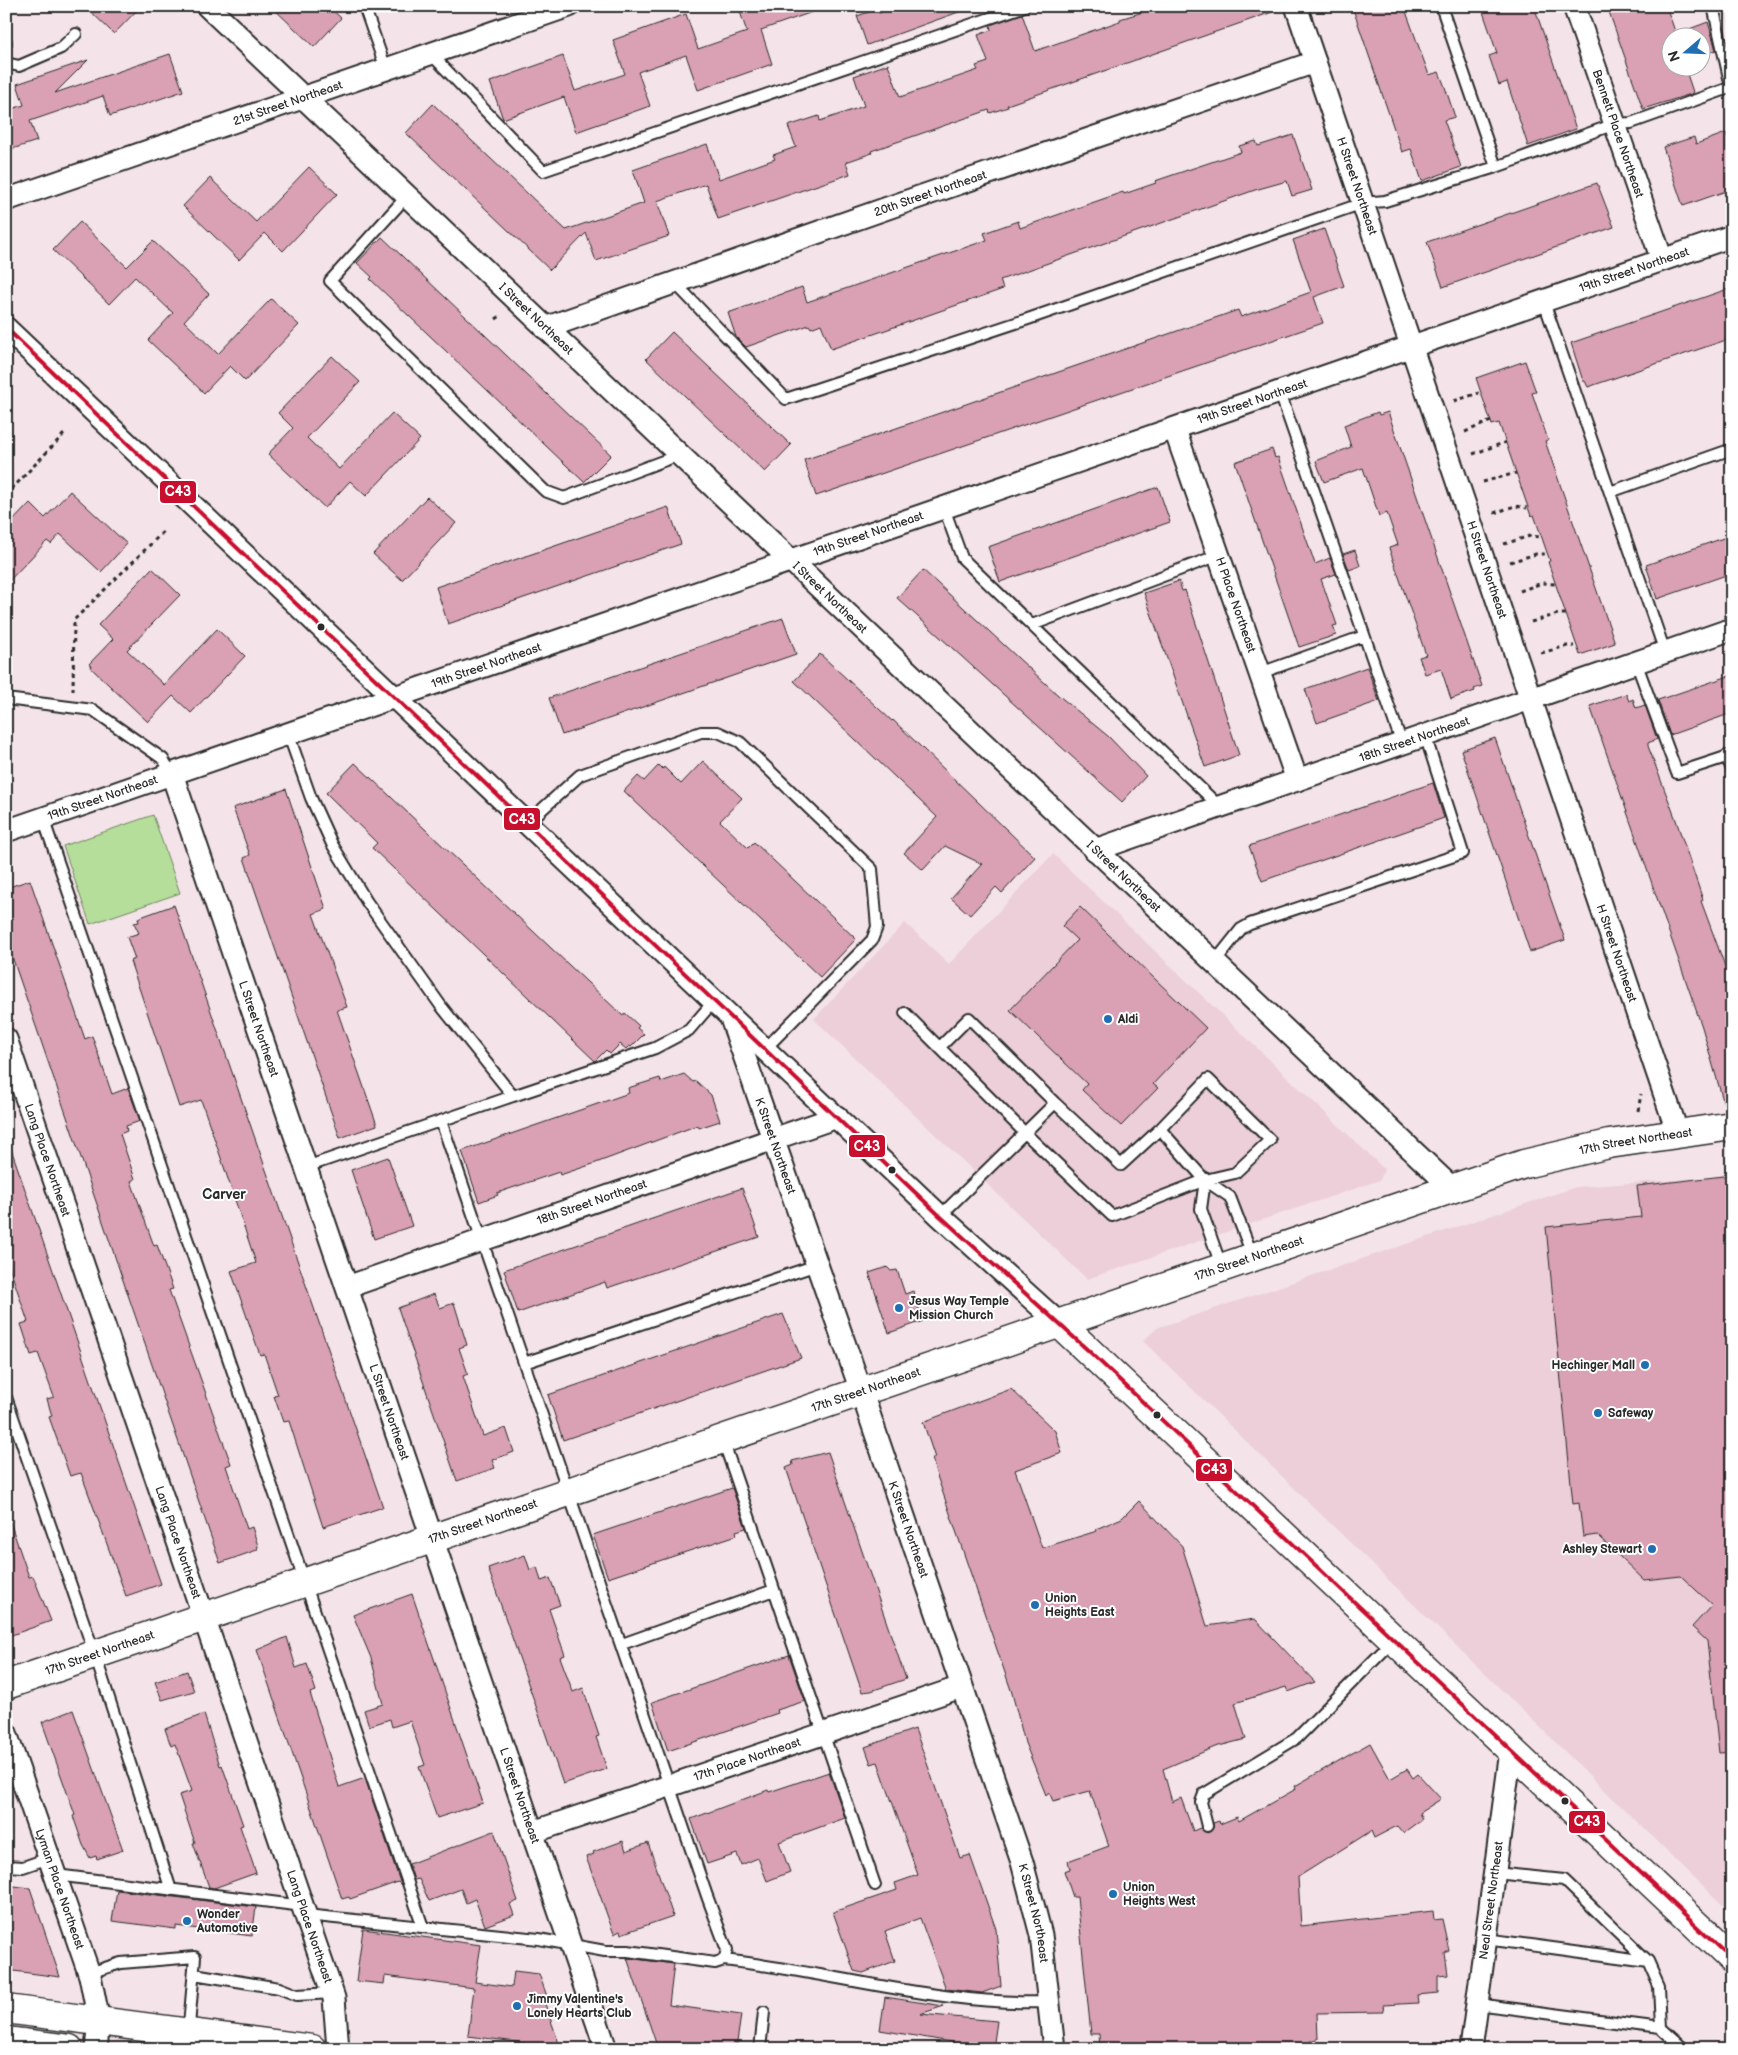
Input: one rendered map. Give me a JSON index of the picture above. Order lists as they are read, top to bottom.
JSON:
{
  "streets": {
    "main road": ["17th Street Northeast"],
    "street": [
      "21st Street Northeast",
      "Bennett Place Northeast",
      "H Street Northeast",
      "20th Street Northeast",
      "19th Street Northeast",
      "I Street Northeast",
      "H Place Northeast",
      "18th Street Northeast",
      "L Street Northeast",
      "K Street Northeast",
      "Lang Place Northeast",
      "17th Place Northeast",
      "Lyman Place Northeast",
      "Neal Street Northeast"
    ]
  },
  "crossings": [
    ["21st Street Northeast", "I Street Northeast"],
    ["Bennett Place Northeast", "19th Street Northeast"],
    ["H Street Northeast", "20th Street Northeast"],
    ["H Street Northeast", "19th Street Northeast"],
    ["H Street Northeast", "18th Street Northeast"],
    ["H Street Northeast", "17th Street Northeast"],
    ["20th Street Northeast", "I Street Northeast"],
    ["19th Street Northeast", "I Street Northeast"],
    ["19th Street Northeast", "H Place Northeast"],
    ["19th Street Northeast", "L Street Northeast"],
    ["I Street Northeast", "18th Street Northeast"],
    ["I Street Northeast", "17th Street Northeast"],
    ["H Place Northeast", "18th Street Northeast"],
    ["18th Street Northeast", "L Street Northeast"],
    ["18th Street Northeast", "K Street Northeast"],
    ["L Street Northeast", "17th Street Northeast"],
    ["L Street Northeast", "17th Place Northeast"],
    ["17th Street Northeast", "K Street Northeast"],
    ["17th Street Northeast", "Lang Place Northeast"],
    ["K Street Northeast", "17th Place Northeast"]
  ],
  "districts": ["Carver"],
  "places": [
    "Aldi",
    "Jesus Way Temple Mission Church",
    "Hechinger Mall",
    "Safeway",
    "Ashley Stewart",
    "Union Heights East",
    "Union Heights West",
    "Wonder Automotive",
    "Jimmy Valentine's Lonely Hearts Club"
  ],
  "lines": ["transit line C43"],
  "north": "left"
}
